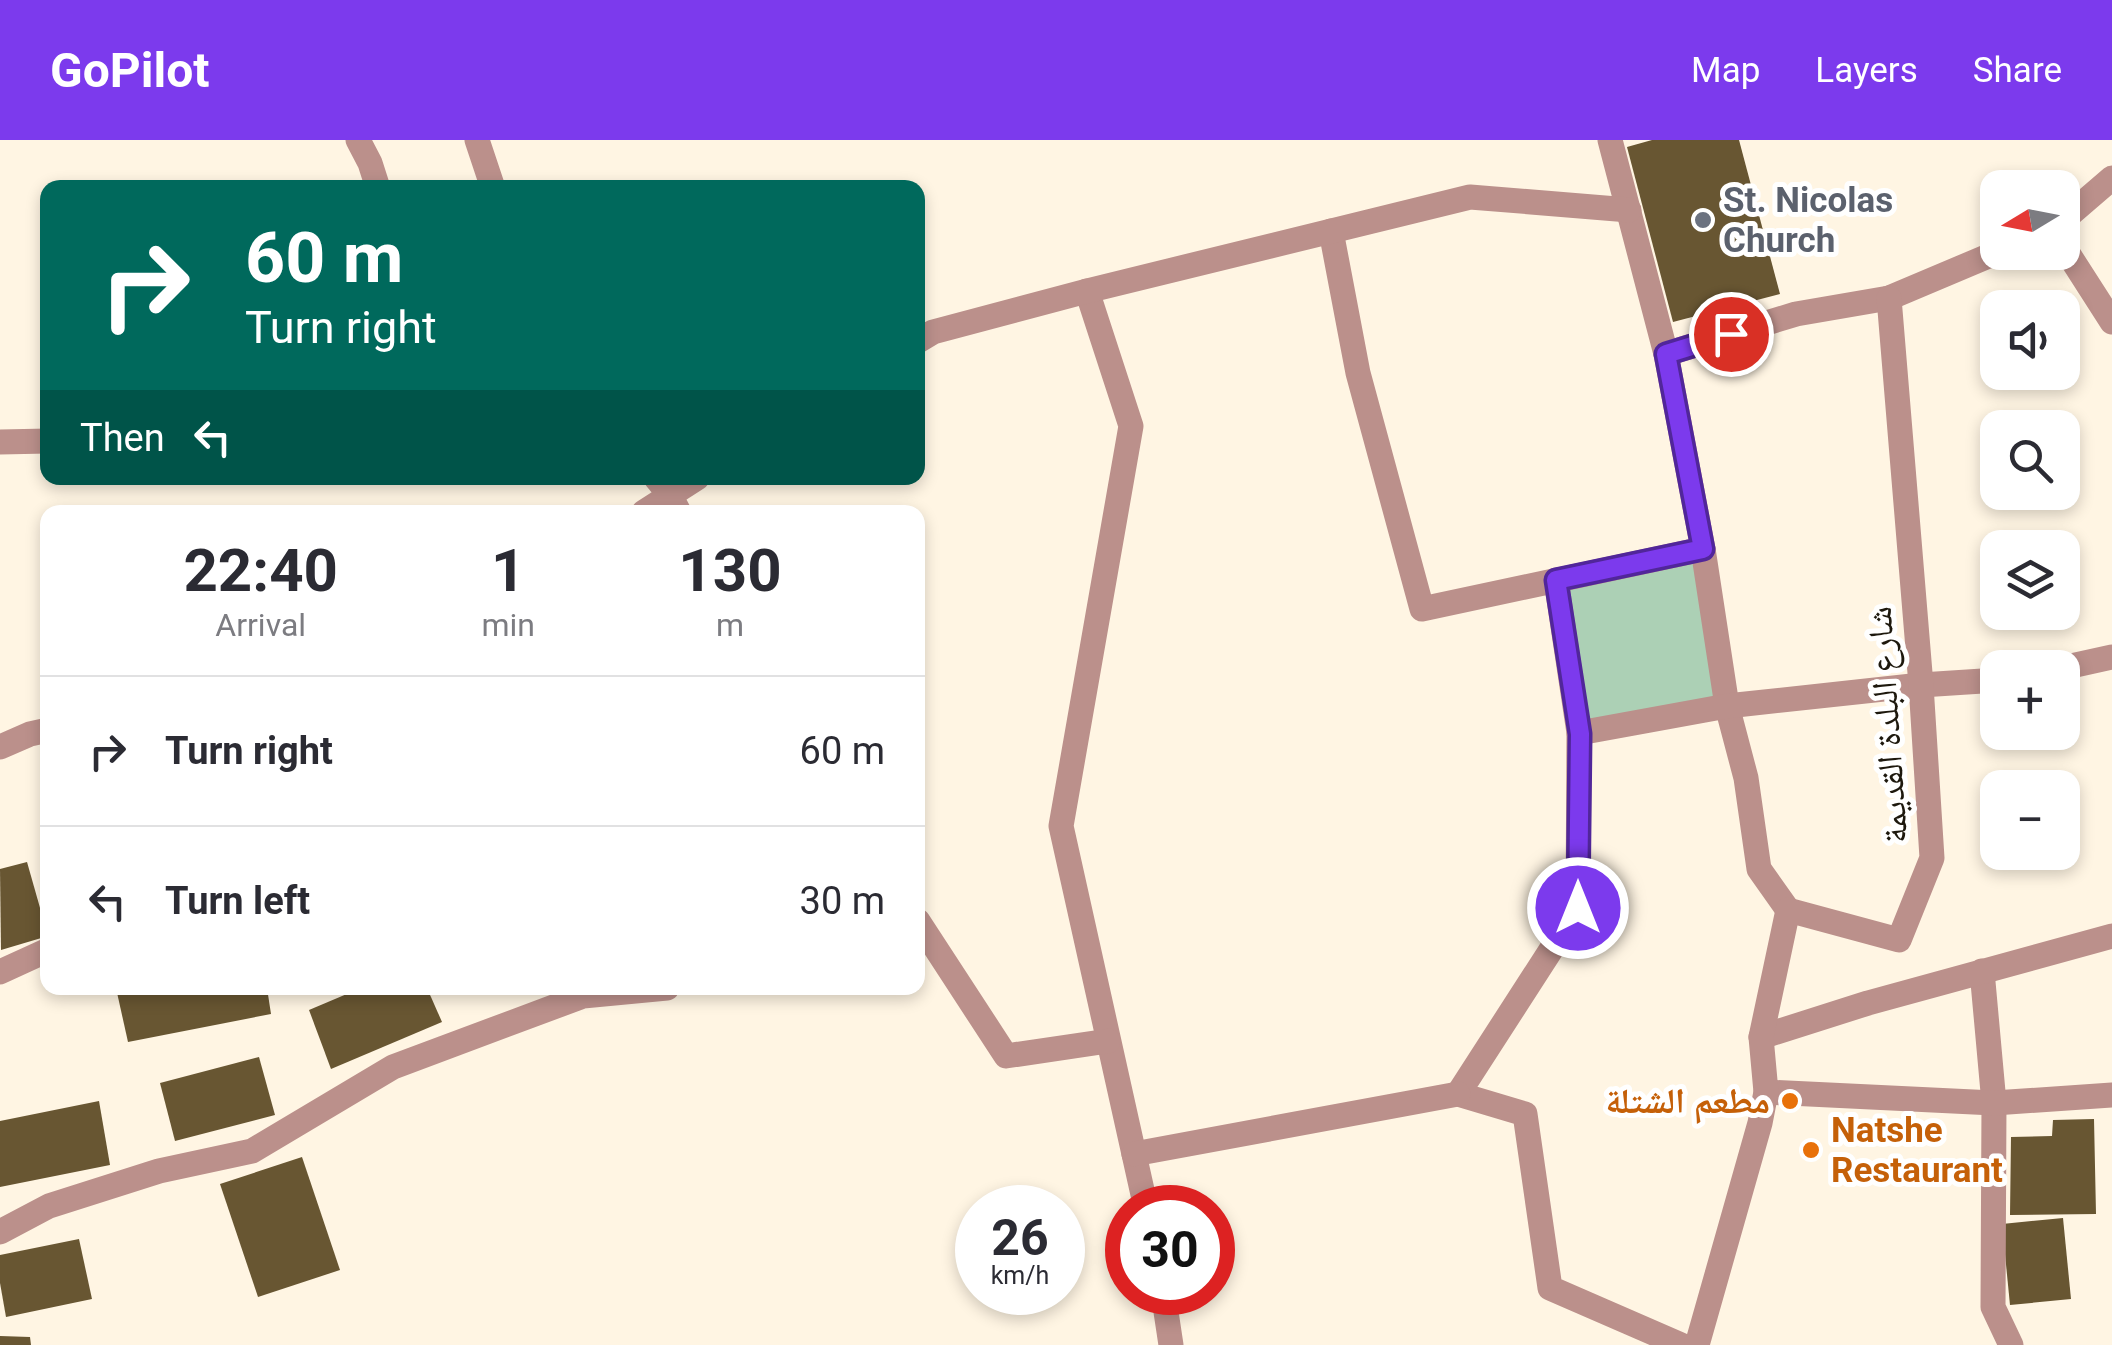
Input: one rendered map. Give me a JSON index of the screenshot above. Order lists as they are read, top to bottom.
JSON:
{
  "streets": {
    "street": ["شارع البلدة القديمة"]
  },
  "places": ["St. Nicolas Church", "مطعم الشتلة", "Natshe Restaurant"],
  "north": "left",
  "page": {
    "header": "GoPilot",
    "nav": ["Map", "Layers", "Share"],
    "map_buttons": ["+", "−"],
    "turn": ["60 m", "Turn right"],
    "then": "Then",
    "eta": [
      "22:40",
      "Arrival",
      "1",
      "min",
      "130",
      "m"
    ],
    "list": [
      {
        "name": "Turn right",
        "value": "60 m"
      },
      {
        "name": "Turn left",
        "value": "30 m"
      }
    ],
    "speed": "26 km/h",
    "limit": "30"
  }
}
